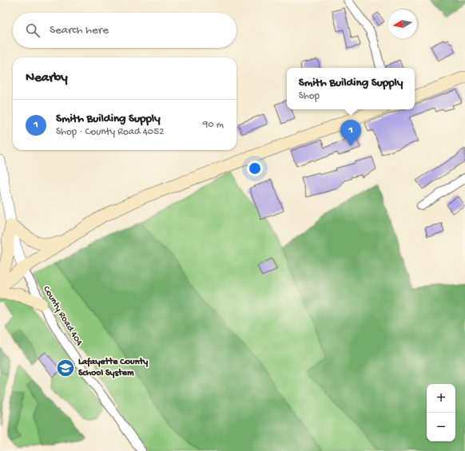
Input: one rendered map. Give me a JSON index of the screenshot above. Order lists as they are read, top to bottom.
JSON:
{
  "streets": {
    "street": ["County Road 404"]
  },
  "places": {
    "school or university": ["Lafayette County School System"]
  },
  "north": "left",
  "page": {
    "search": "Search here",
    "heading": "Nearby",
    "popup": ["Smith Building Supply", "Shop"],
    "list": [
      {
        "mark": "1",
        "name": "Smith Building Supply",
        "note": "Shop · County Road 4052",
        "value": "90 m"
      }
    ],
    "pins": "1",
    "map_buttons": ["+", "−"]
  }
}
